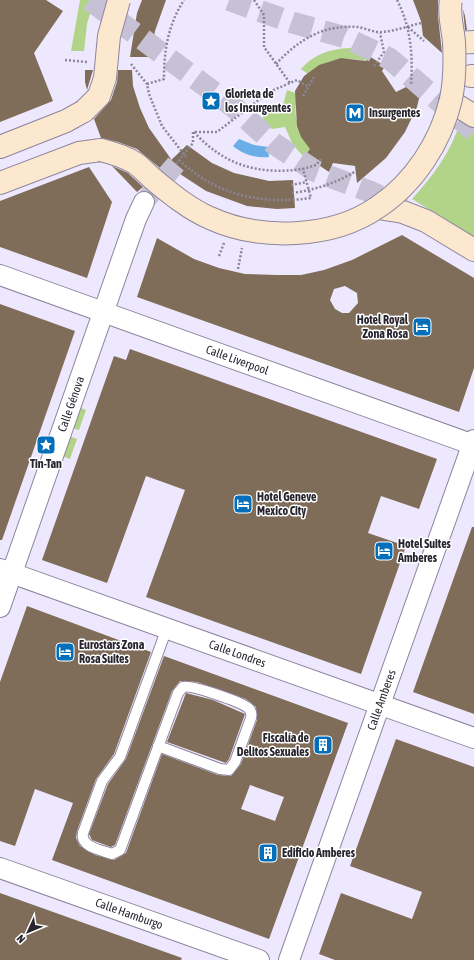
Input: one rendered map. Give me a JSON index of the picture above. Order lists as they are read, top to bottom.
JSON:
{
  "streets": {
    "street": [
      "Calle Liverpool",
      "Calle Génova",
      "Calle Londres",
      "Calle Amberes",
      "Calle Hamburgo"
    ]
  },
  "crossings": [
    ["Calle Liverpool", "Calle Génova"],
    ["Calle Liverpool", "Calle Amberes"],
    ["Calle Génova", "Calle Londres"],
    ["Calle Londres", "Calle Amberes"]
  ],
  "places": {
    "place": ["Glorieta de los Insurgentes", "Tin-Tan"],
    "metro station": ["Insurgentes"],
    "hotel": [
      "Hotel Royal Zona Rosa",
      "Hotel Geneve Mexico City",
      "Hotel Suites Amberes",
      "Eurostars Zona Rosa Suites"
    ],
    "building": ["Fiscalía de Delitos Sexuales", "Edificio Amberes"]
  },
  "north": "bottom left"
}
